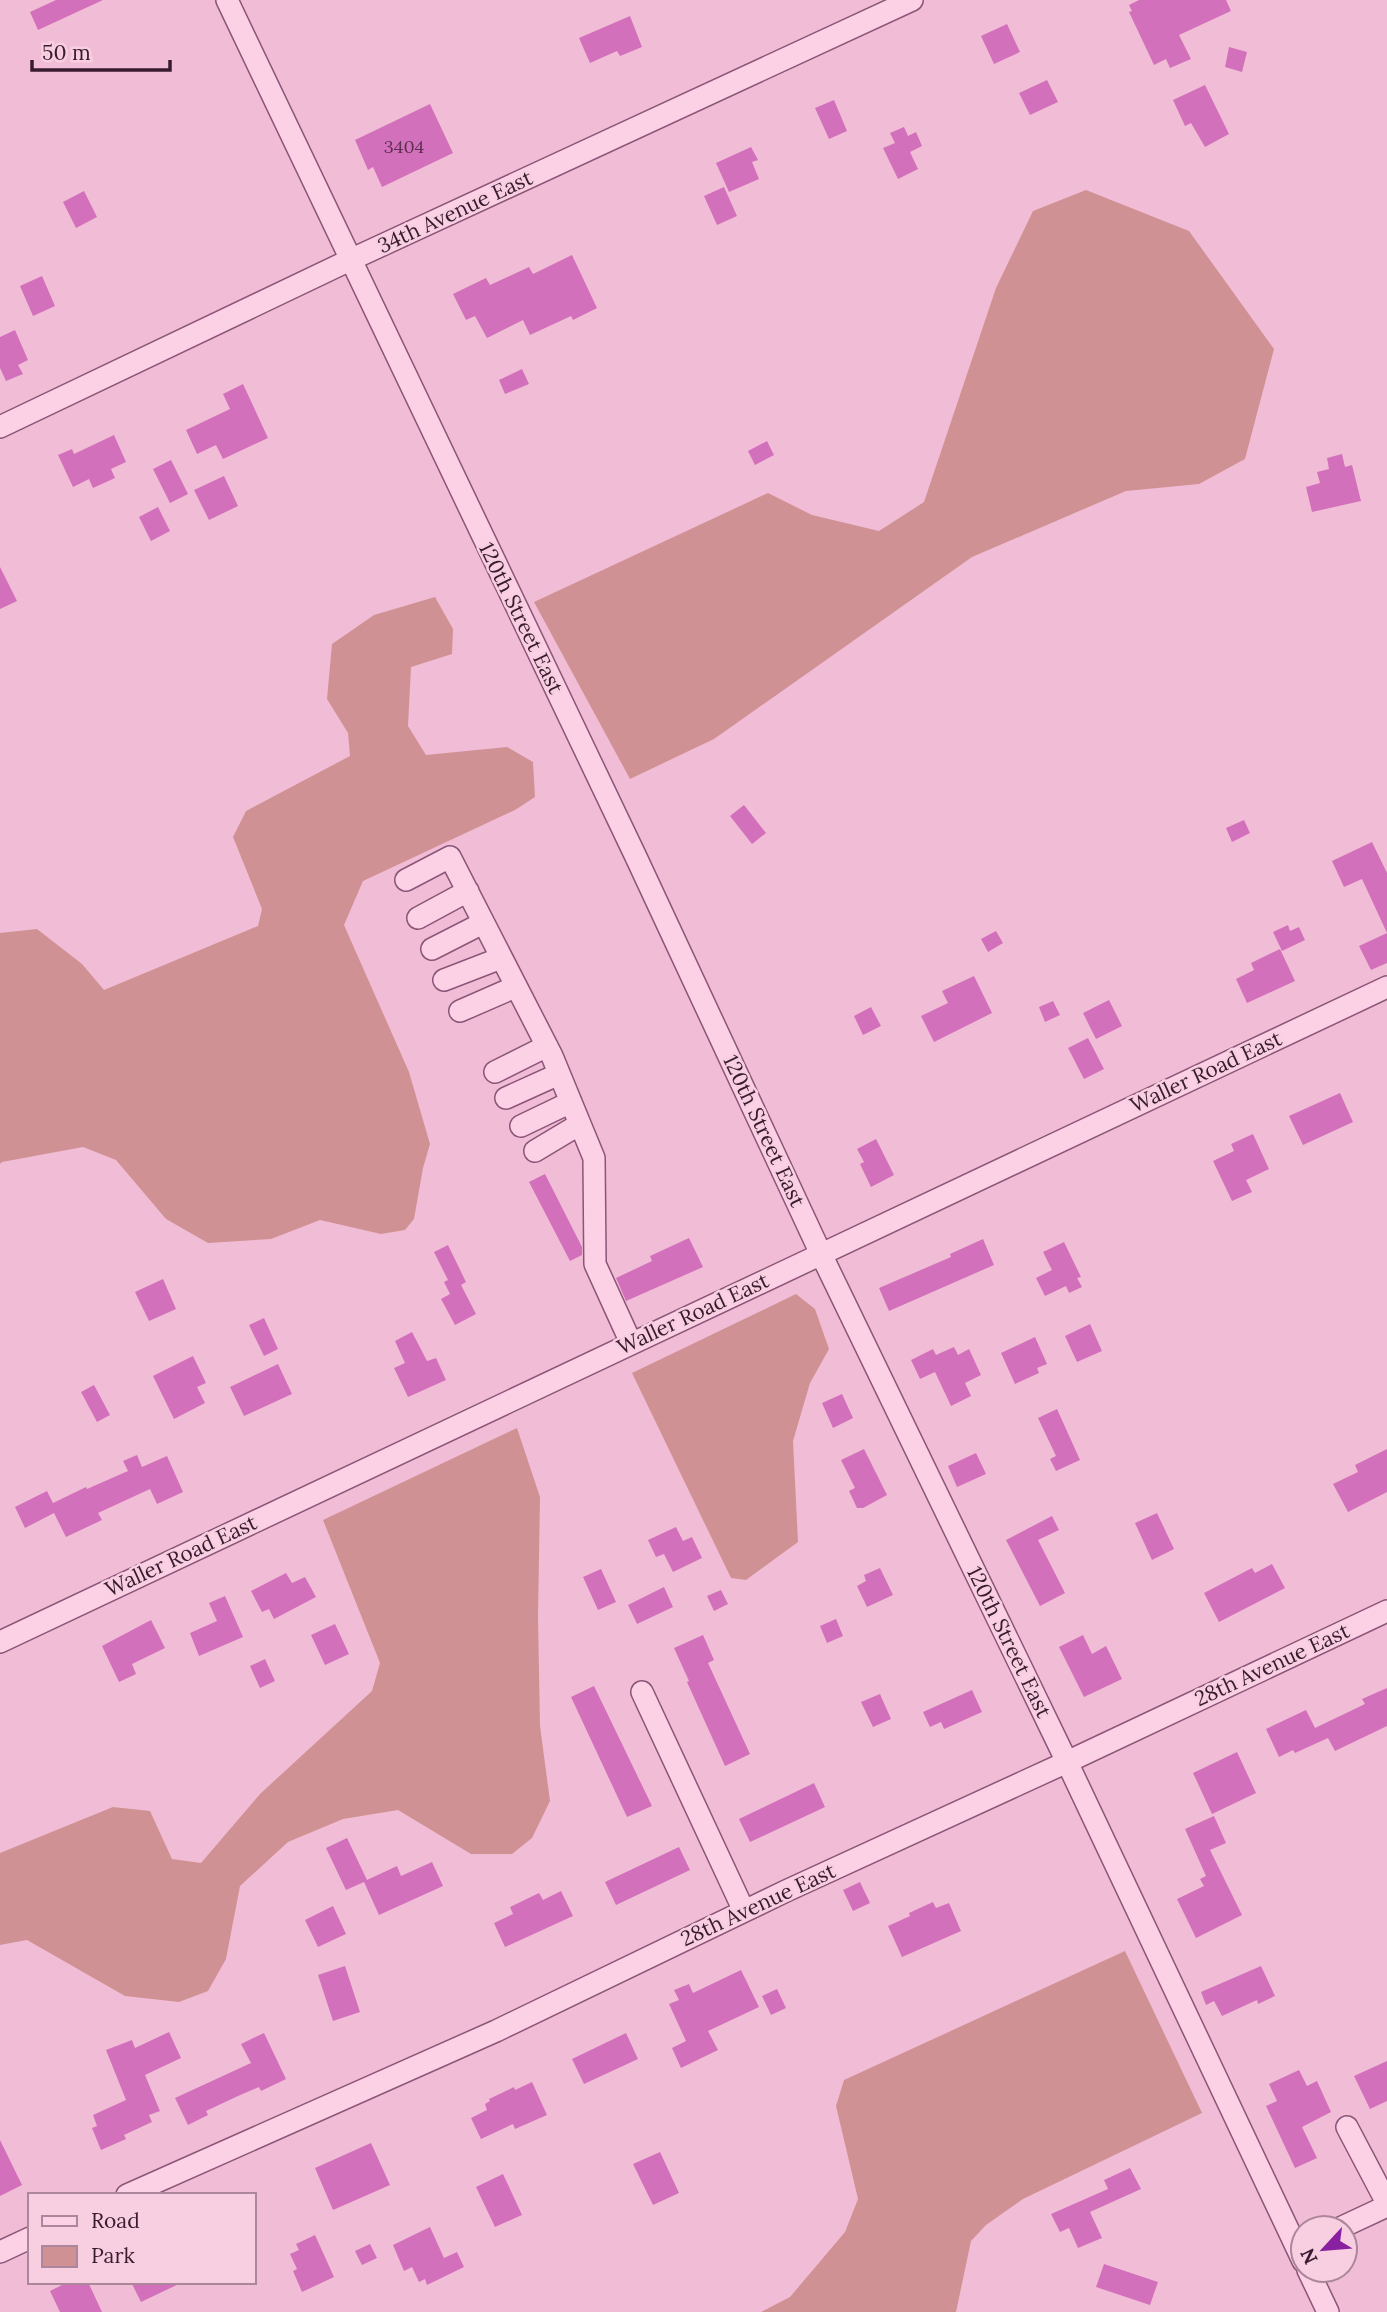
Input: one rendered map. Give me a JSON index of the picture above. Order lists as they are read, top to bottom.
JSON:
{
  "streets": {
    "street": [
      "34th Avenue East",
      "120th Street East",
      "Waller Road East",
      "28th Avenue East"
    ]
  },
  "crossings": [
    ["34th Avenue East", "120th Street East"],
    ["120th Street East", "Waller Road East"],
    ["120th Street East", "28th Avenue East"]
  ],
  "house_numbers": ["3404"],
  "legend": ["Road", "Park"],
  "scale_bar": "50 m",
  "north": "bottom left"
}
